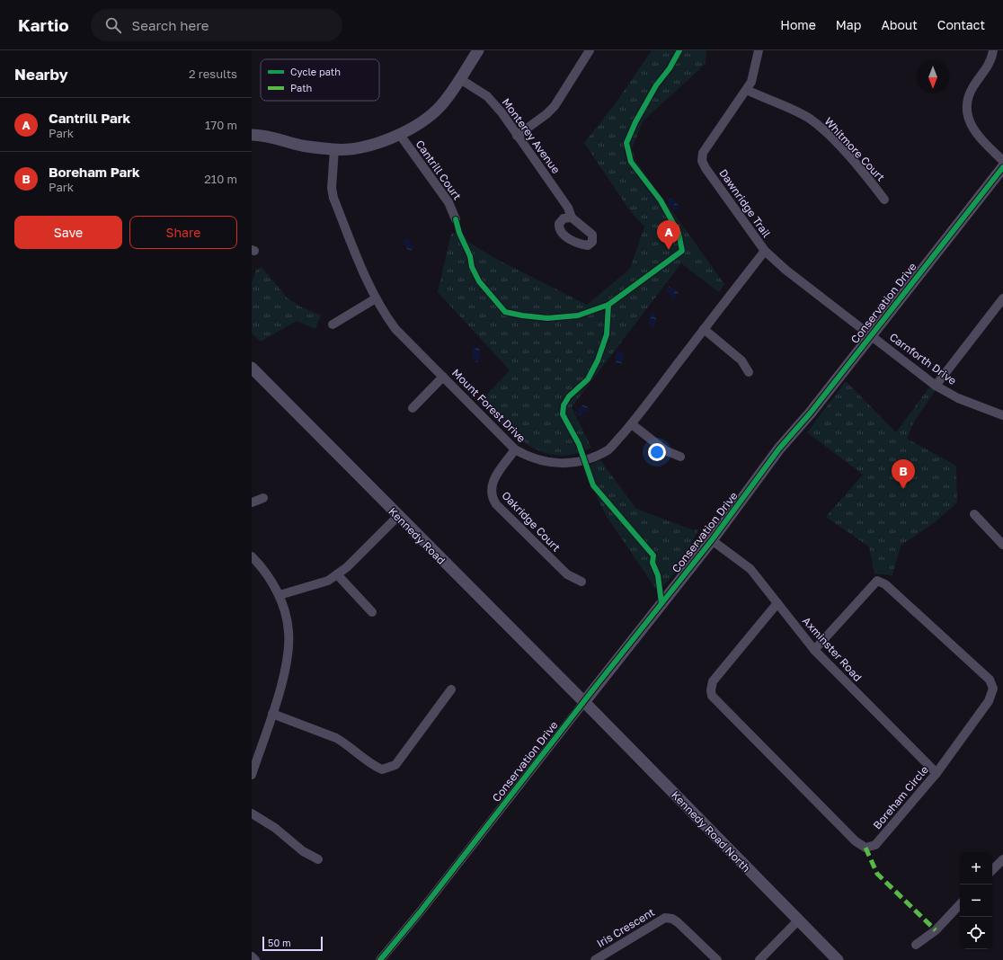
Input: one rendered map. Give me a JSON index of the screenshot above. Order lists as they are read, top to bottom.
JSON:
{
  "streets": {
    "street": [
      "Monterey Avenue",
      "Whitmore Court",
      "Cantrill Court",
      "Dawnridge Trail",
      "Conservation Drive",
      "Carnforth Drive",
      "Mount Forest Drive",
      "Oakridge Court",
      "Kennedy Road",
      "Axminster Road",
      "Boreham Circle",
      "Kennedy Road North",
      "Iris Crescent"
    ]
  },
  "crossings": [
    ["Whitmore Court", "Dawnridge Trail"],
    ["Dawnridge Trail", "Conservation Drive"],
    ["Dawnridge Trail", "Carnforth Drive"],
    ["Dawnridge Trail", "Mount Forest Drive"],
    ["Conservation Drive", "Carnforth Drive"],
    ["Conservation Drive", "Kennedy Road"],
    ["Conservation Drive", "Axminster Road"],
    ["Conservation Drive", "Kennedy Road North"],
    ["Mount Forest Drive", "Oakridge Court"],
    ["Kennedy Road", "Kennedy Road North"],
    ["Axminster Road", "Boreham Circle"]
  ],
  "legend": ["Cycle path", "Path"],
  "scale_bar": "50 m",
  "north": "bottom",
  "page": {
    "header": "Kartio",
    "search": "Search here",
    "nav": [
      "Home",
      "Map",
      "About",
      "Contact"
    ],
    "heading": ["Nearby", "2 results"],
    "list": [
      {
        "mark": "A",
        "name": "Cantrill Park",
        "note": "Park",
        "value": "170 m"
      },
      {
        "mark": "B",
        "name": "Boreham Park",
        "note": "Park",
        "value": "210 m"
      }
    ],
    "buttons": ["Save", "Share"],
    "pins": ["A", "B"],
    "map_buttons": ["+", "−"],
    "scale": "50 m"
  }
}
